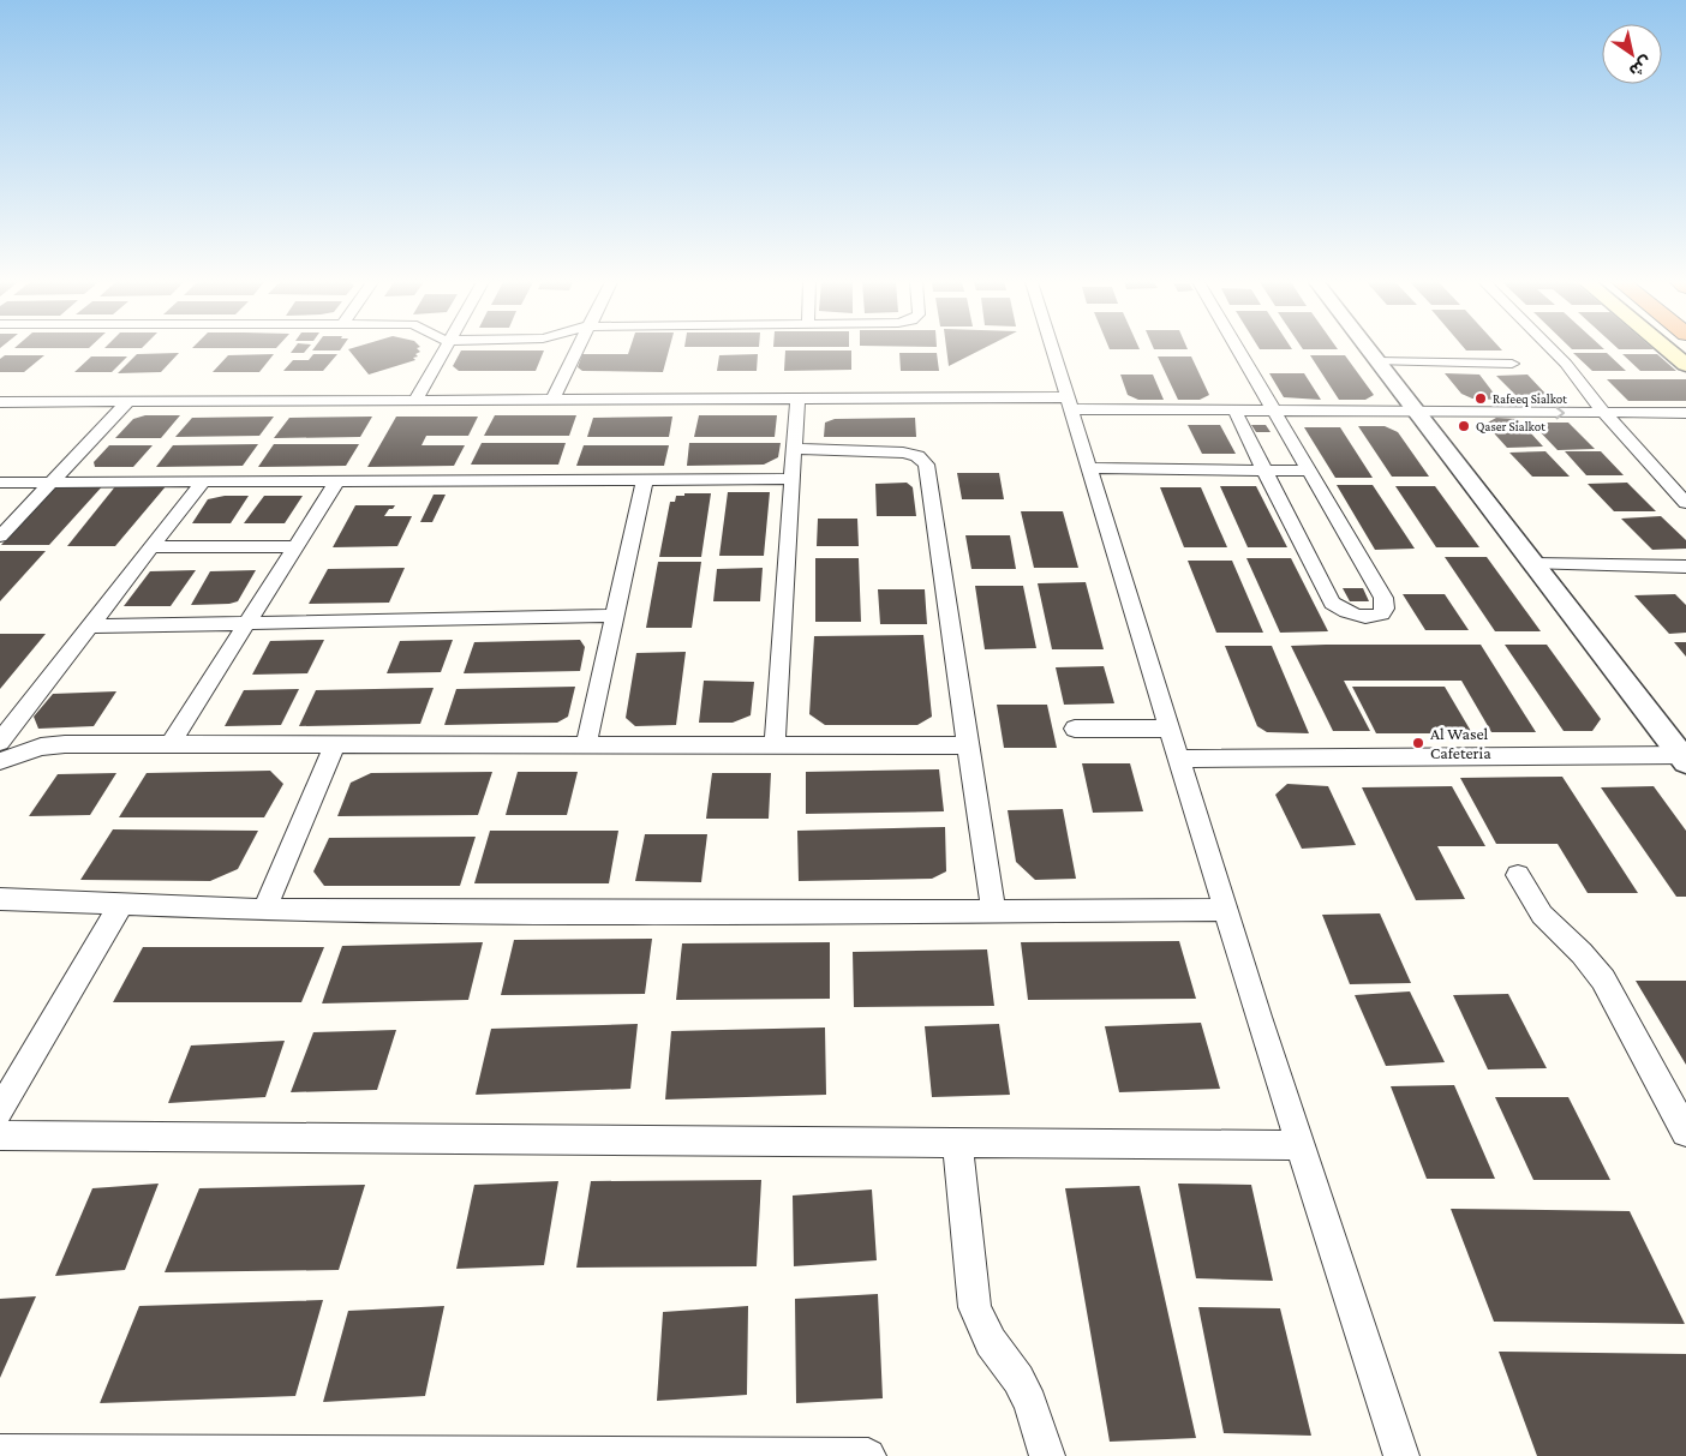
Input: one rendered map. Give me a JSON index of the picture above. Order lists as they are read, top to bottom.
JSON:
{
  "places": ["Rafeeq Sialkot", "Qaser Sialkot", "Al Wasel Cafeteria"],
  "north": "bottom right"
}
